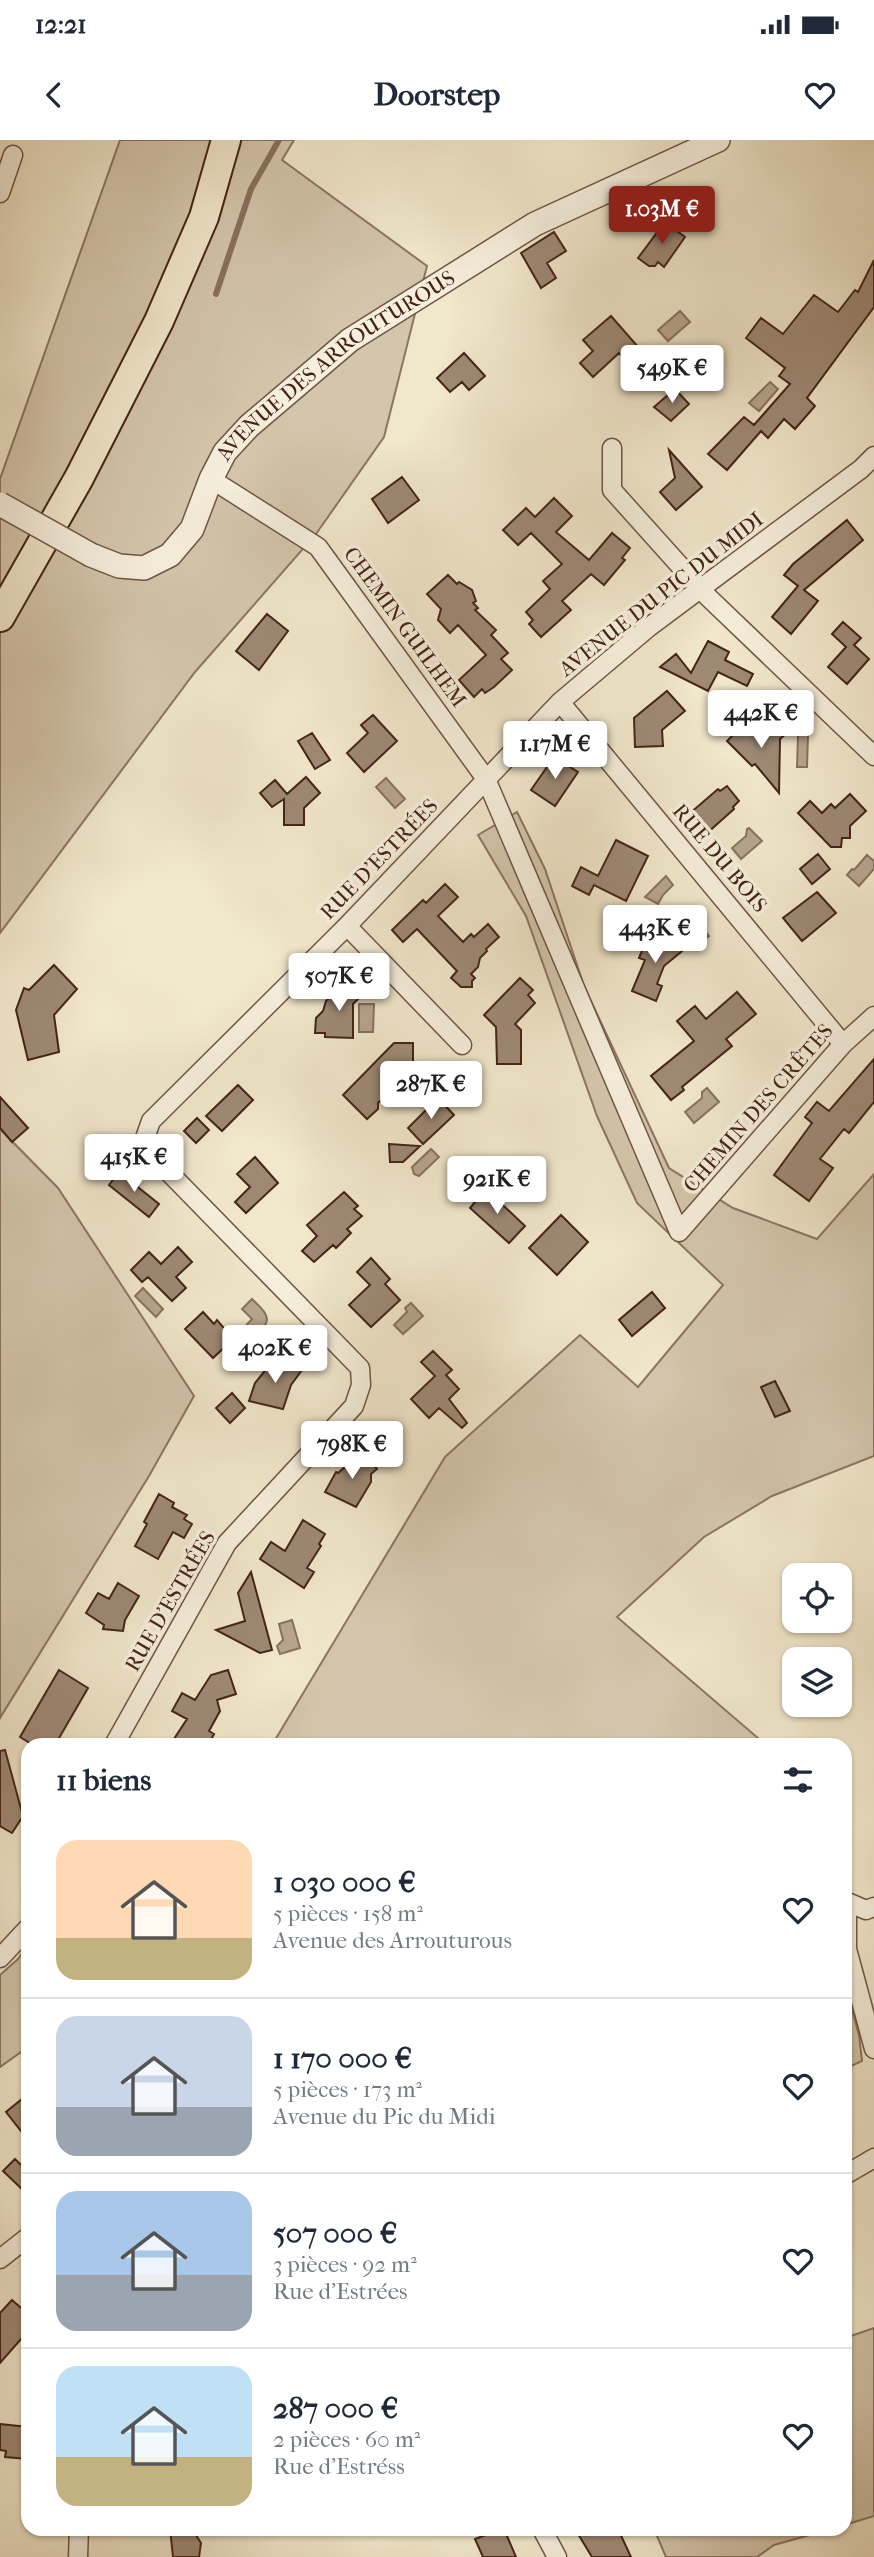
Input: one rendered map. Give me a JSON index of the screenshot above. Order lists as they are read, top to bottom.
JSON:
{
  "streets": {
    "street": [
      "AVENUE DES ARROUTUROUS",
      "AVENUE DU PIC DU MIDI",
      "CHEMIN GUILHEM",
      "RUE DU BOIS",
      "RUE D’ESTRÉES",
      "CHEMIN DES CRÊTES"
    ]
  },
  "crossings": [
    ["AVENUE DES ARROUTUROUS", "CHEMIN GUILHEM"],
    ["AVENUE DU PIC DU MIDI", "CHEMIN GUILHEM"],
    ["AVENUE DU PIC DU MIDI", "RUE DU BOIS"],
    ["AVENUE DU PIC DU MIDI", "RUE D’ESTRÉES"],
    ["CHEMIN GUILHEM", "RUE D’ESTRÉES"],
    ["CHEMIN GUILHEM", "CHEMIN DES CRÊTES"],
    ["RUE DU BOIS", "CHEMIN DES CRÊTES"]
  ],
  "page": {
    "status": "12:21",
    "header": "Doorstep",
    "price": [
      "1.03M €",
      "549K €",
      "442K €",
      "1.17M €",
      "443K €",
      "507K €",
      "287K €",
      "415K €",
      "921K €",
      "402K €",
      "798K €"
    ],
    "heading": "11 biens",
    "list": [
      {
        "name": "1 030 000 €",
        "note": "5 pièces · 158 m² · Avenue des Arrouturous"
      },
      {
        "name": "1 170 000 €",
        "note": "5 pièces · 173 m² · Avenue du Pic du Midi"
      },
      {
        "name": "507 000 €",
        "note": "3 pièces · 92 m² · Rue d’Estrées"
      },
      {
        "name": "287 000 €",
        "note": "2 pièces · 60 m² · Rue d'Estréss"
      }
    ]
  }
}
